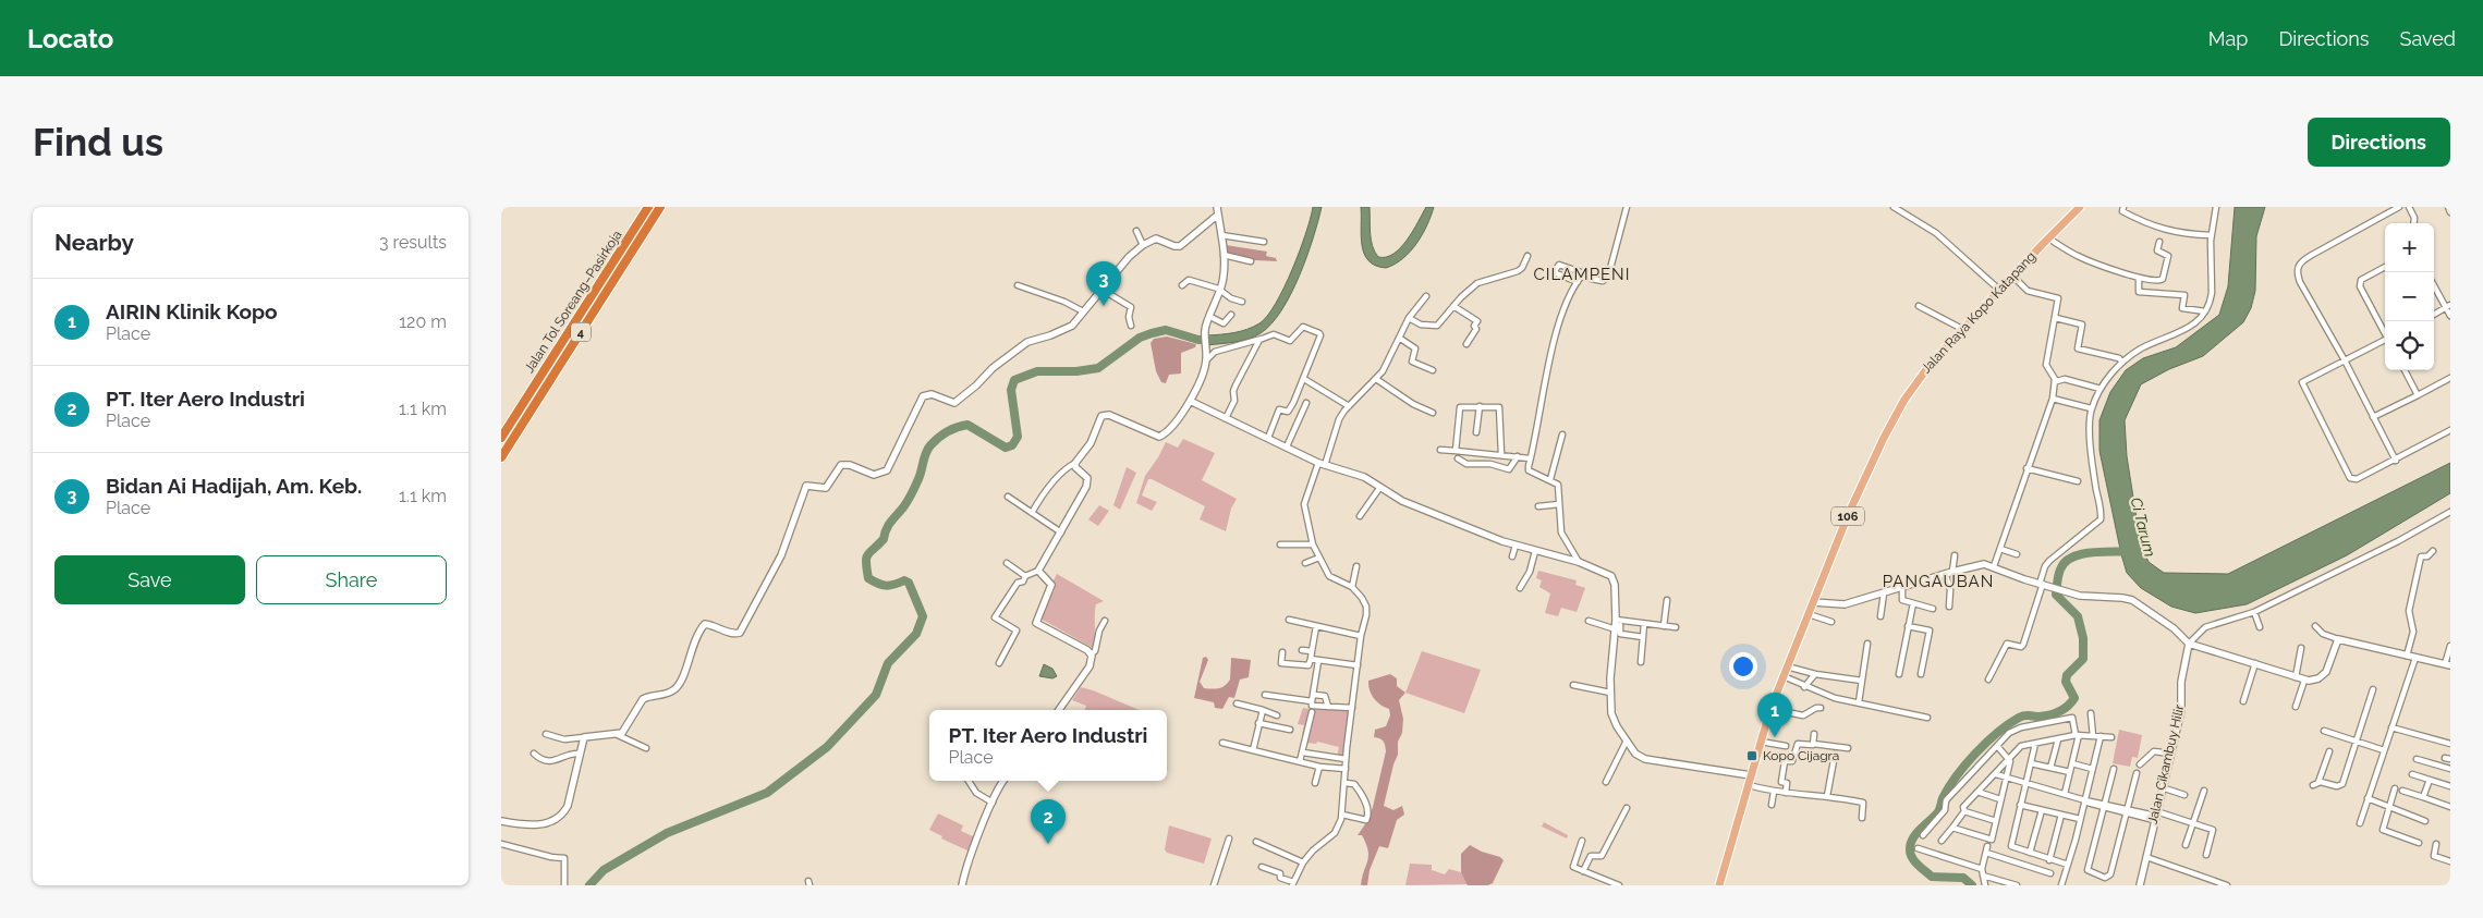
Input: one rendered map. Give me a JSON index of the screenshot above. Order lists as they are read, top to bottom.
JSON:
{
  "streets": {
    "highway": ["Jalan Tol Soreang–Pasirkoja", "4"],
    "main road": ["Jalan Raya Kopo Katapang", "106"],
    "street": ["Jalan Cikambuy Hilir"]
  },
  "districts": ["CILAMPENI", "PANGAUBAN"],
  "water": ["Ci Tarum"],
  "places": {
    "transit": ["Kopo Cijagra"]
  },
  "page": {
    "header": "Locato",
    "nav": ["Map", "Directions", "Saved"],
    "buttons": [
      "Directions",
      ["Save", "Share"]
    ],
    "title": "Find us",
    "heading": ["Nearby", "3 results"],
    "map_buttons": ["+", "−"],
    "pins": ["3", "1", "2"],
    "list": [
      {
        "mark": "1",
        "name": "AIRIN Klinik Kopo",
        "note": "Place",
        "value": "120 m"
      },
      {
        "mark": "2",
        "name": "PT. Iter Aero Industri",
        "note": "Place",
        "value": "1.1 km"
      },
      {
        "mark": "3",
        "name": "Bidan Ai Hadijah, Am. Keb.",
        "note": "Place",
        "value": "1.1 km"
      }
    ],
    "popup": ["PT. Iter Aero Industri", "Place"]
  }
}
